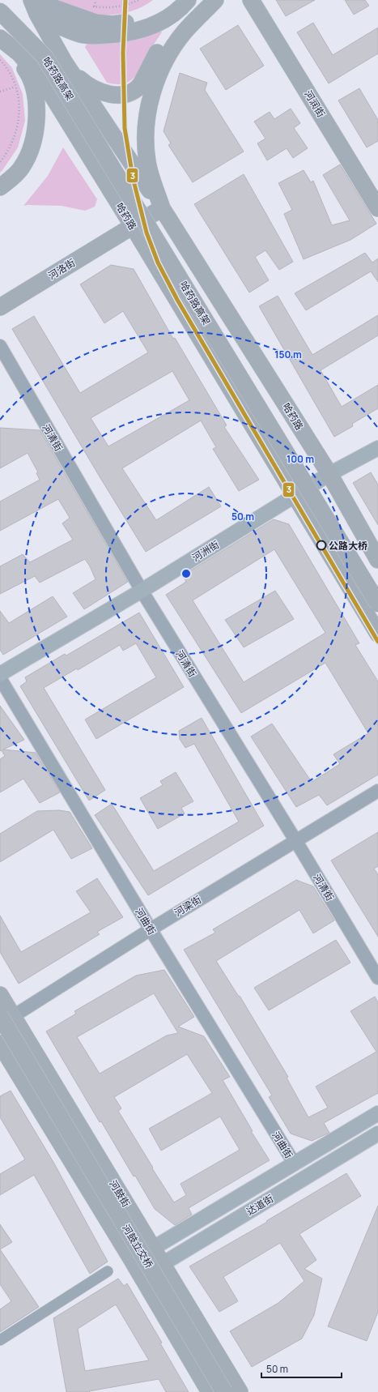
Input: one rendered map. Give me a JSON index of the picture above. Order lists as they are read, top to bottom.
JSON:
{
  "streets": {
    "highway": [
      "哈药路高架",
      "河润街",
      "哈药路",
      "河洛街",
      "河鼓街",
      "河鼓立交桥"
    ],
    "main road": ["河洲街", "达道街"],
    "street": ["河清街", "河梁街", "河曲街"]
  },
  "crossings": [
    ["哈药路", "河洛街"],
    ["哈药路", "河洲街"],
    ["河清街", "河洲街"],
    ["河清街", "河梁街"],
    ["河梁街", "河曲街"],
    ["河梁街", "河鼓街"],
    ["河梁街", "河鼓立交桥"],
    ["河鼓街", "达道街"],
    ["河鼓街", "河鼓立交桥"]
  ],
  "places": ["公路大桥"],
  "lines": ["transit line 3"],
  "scale_bar": "50 m",
  "rings": ["150 m", "100 m", "50 m"]
}
